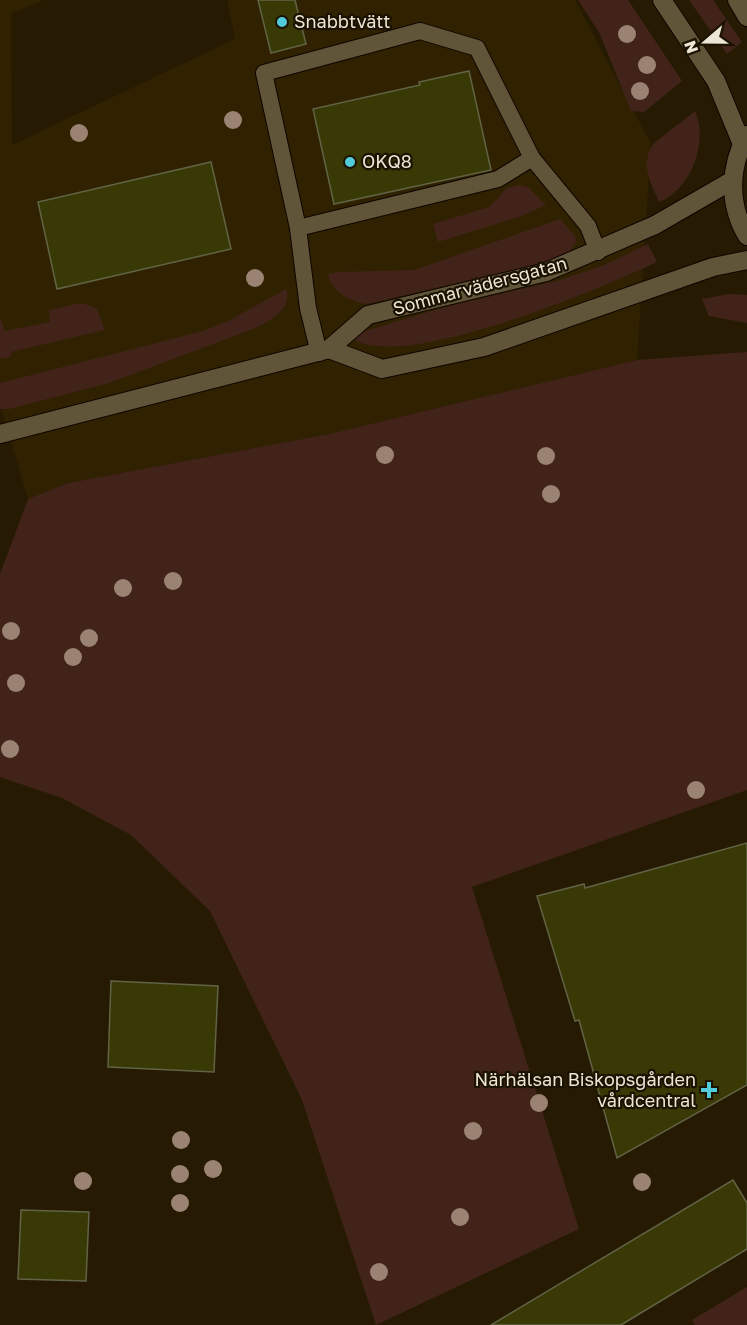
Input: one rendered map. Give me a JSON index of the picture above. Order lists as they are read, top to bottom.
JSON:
{
  "streets": {
    "street": ["Sommarvädersgatan"]
  },
  "places": {
    "other": ["Snabbtvätt", "OKQ8"],
    "health": ["Närhälsan Biskopsgården vårdcentral"]
  },
  "north": "left"
}
